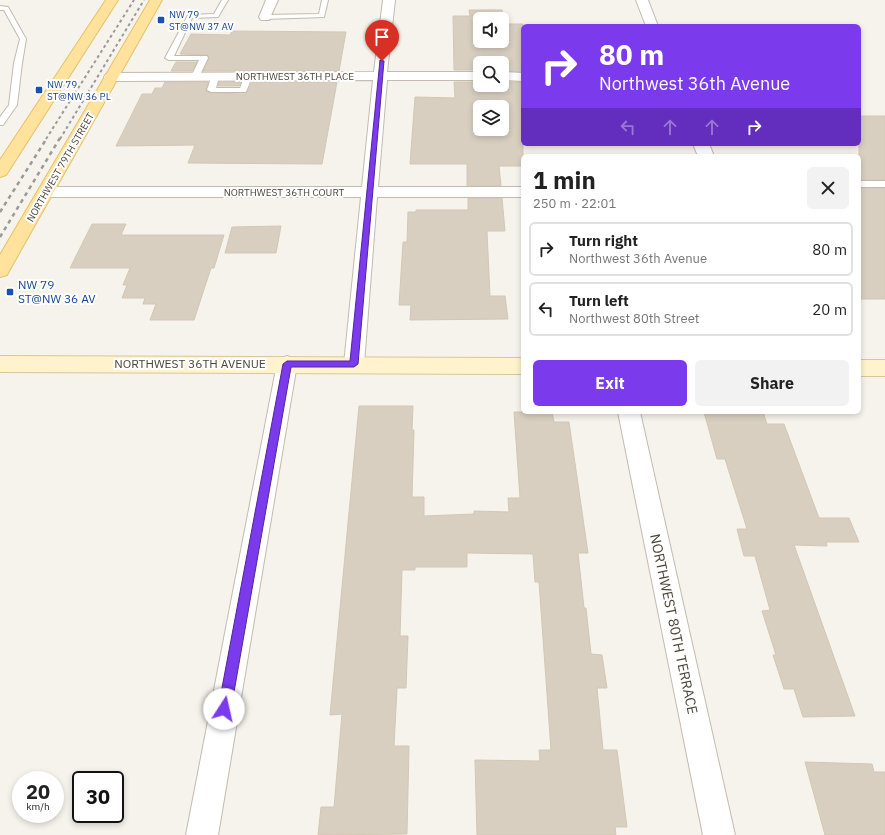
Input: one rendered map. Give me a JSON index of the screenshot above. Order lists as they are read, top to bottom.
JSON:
{
  "streets": {
    "main road": ["NORTHWEST 79TH STREET"],
    "street": [
      "NORTHWEST 36TH PLACE",
      "NORTHWEST 36TH COURT",
      "NORTHWEST 36TH AVENUE",
      "NORTHWEST 80TH TERRACE"
    ]
  },
  "crossings": [
    ["NORTHWEST 36TH PLACE", "NORTHWEST 79TH STREET"],
    ["NORTHWEST 79TH STREET", "NORTHWEST 36TH COURT"]
  ],
  "places": {
    "transit": ["NW 79 ST@NW 37 AV", "NW 79 ST@NW 36 PL", "NW 79 ST@NW 36 AV"]
  },
  "page": {
    "turn": ["80 m", "Northwest 36th Avenue"],
    "heading": ["1 min", "250 m · 22:01"],
    "list": [
      {
        "name": "Turn right",
        "note": "Northwest 36th Avenue",
        "value": "80 m"
      },
      {
        "name": "Turn left",
        "note": "Northwest 80th Street",
        "value": "20 m"
      }
    ],
    "buttons": ["Exit", "Share"],
    "speed": "20 km/h",
    "limit": "30"
  }
}
